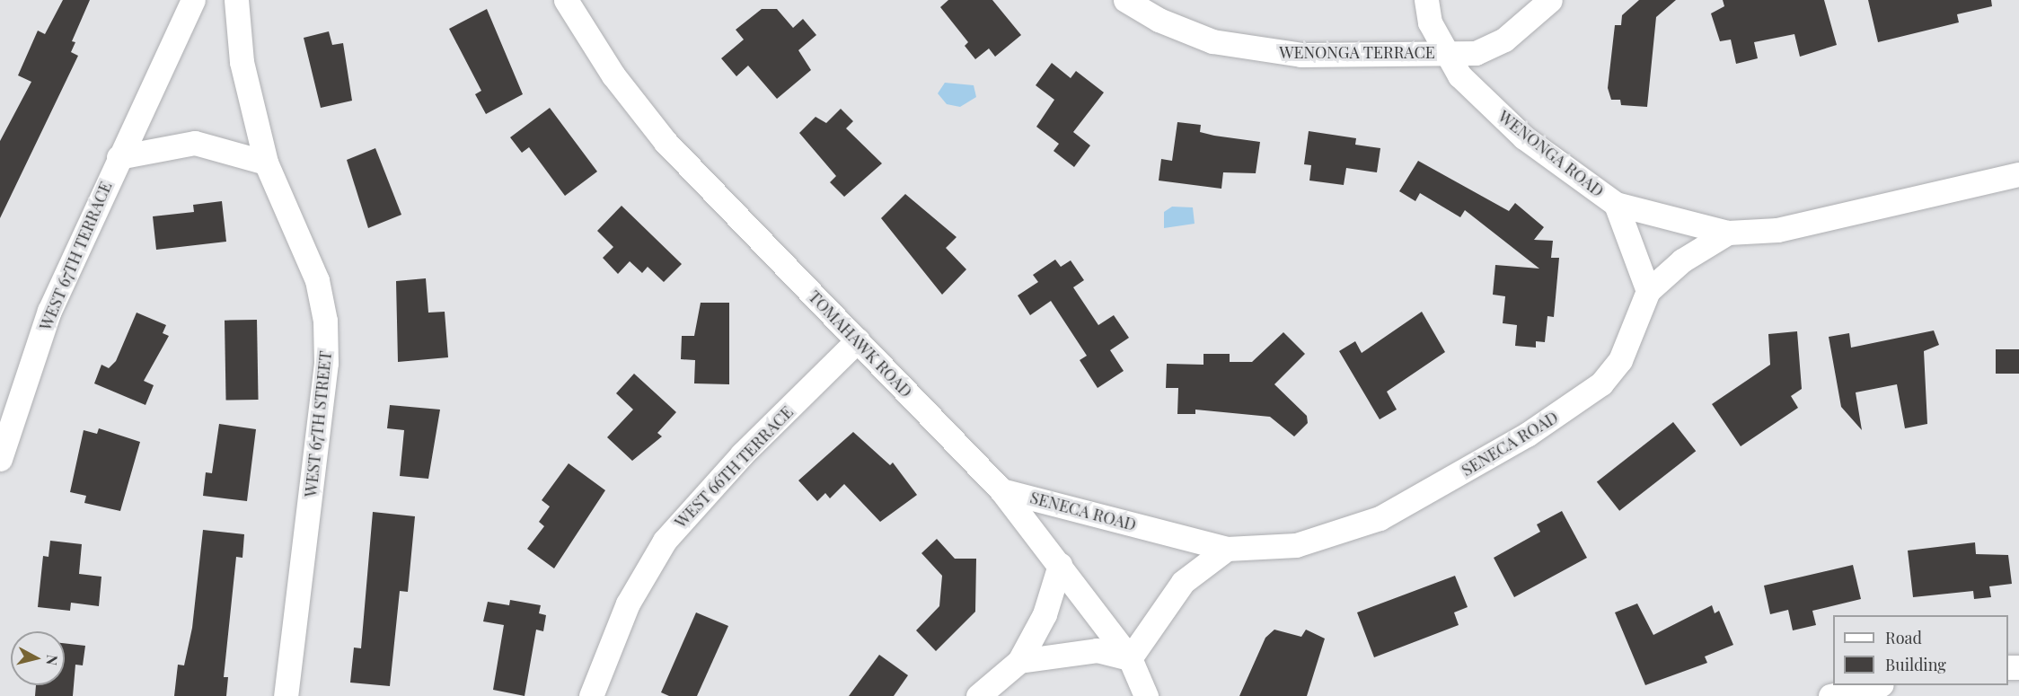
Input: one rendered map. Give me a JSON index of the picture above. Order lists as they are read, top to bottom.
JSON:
{
  "streets": {
    "street": [
      "WENONGA TERRACE",
      "WENONGA ROAD",
      "WEST 67TH TERRACE",
      "TOMAHAWK ROAD",
      "WEST 67TH STREET",
      "SENECA ROAD",
      "WEST 66TH TERRACE"
    ]
  },
  "crossings": [
    ["WENONGA TERRACE", "WENONGA ROAD"],
    ["TOMAHAWK ROAD", "SENECA ROAD"],
    ["TOMAHAWK ROAD", "WEST 66TH TERRACE"]
  ],
  "legend": ["Road", "Building"],
  "north": "right"
}
